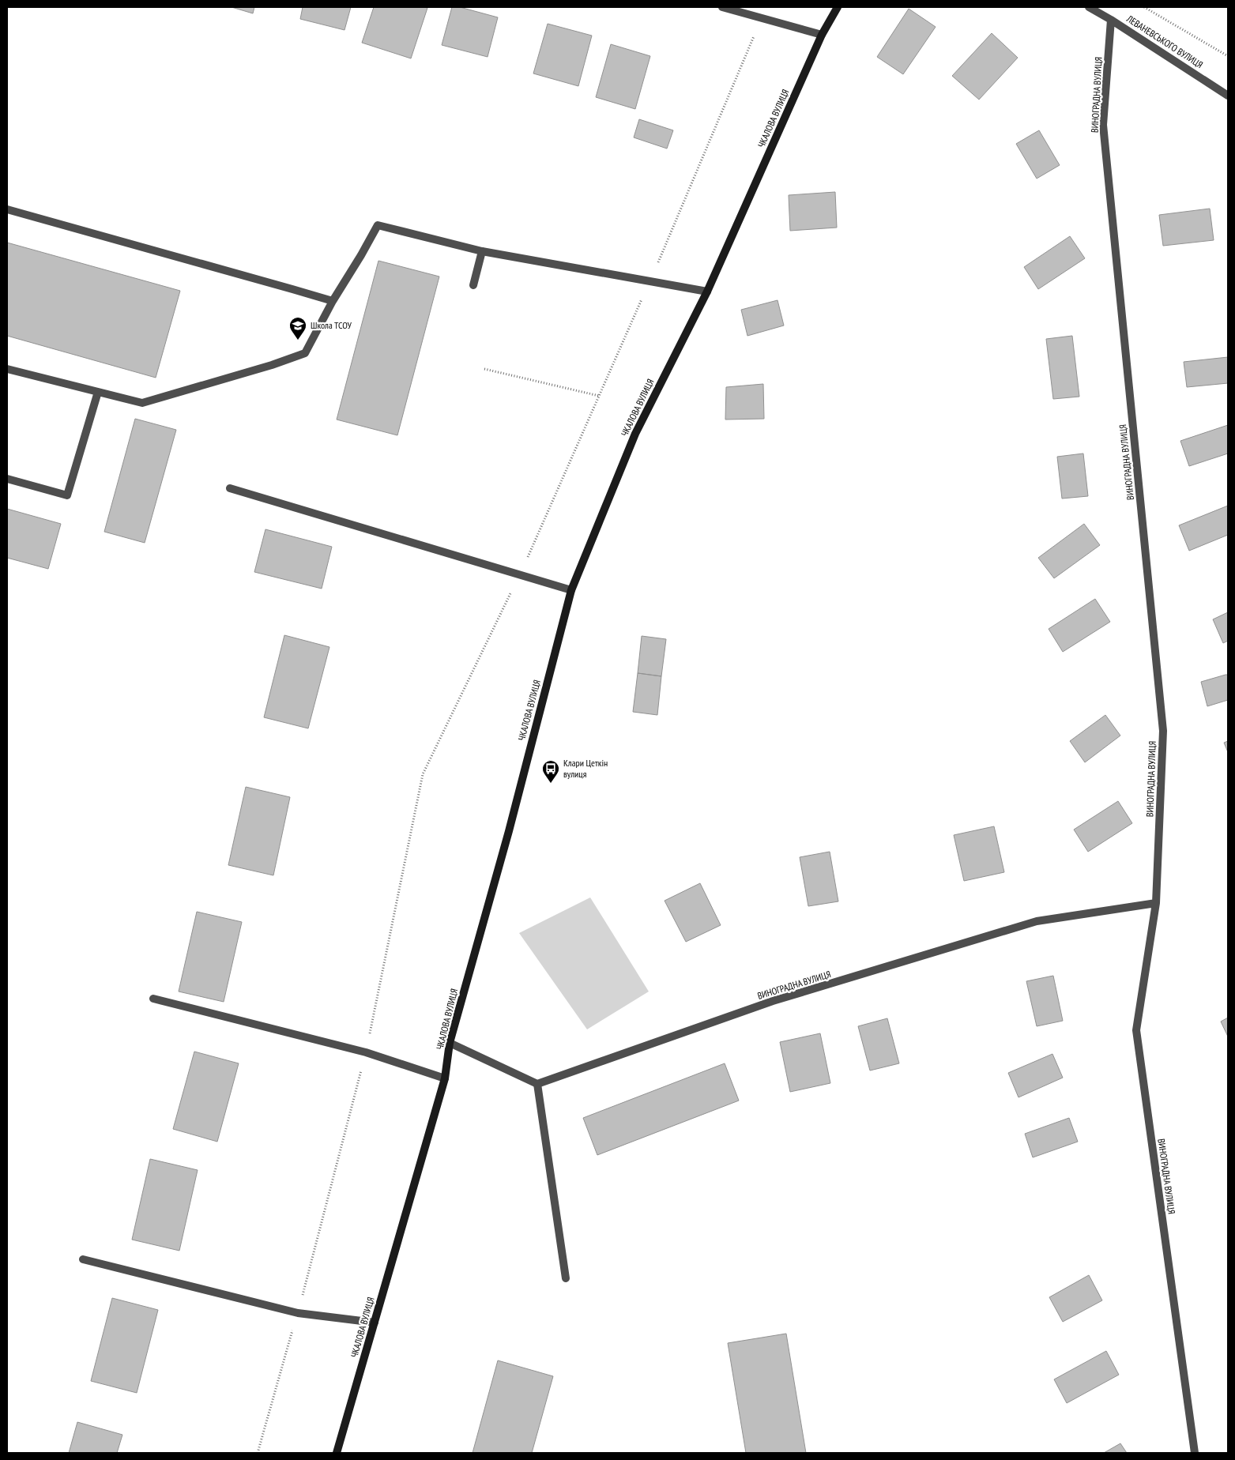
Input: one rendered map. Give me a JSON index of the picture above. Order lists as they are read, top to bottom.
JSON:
{
  "streets": {
    "main road": ["ЧКАЛОВА ВУЛИЦЯ"],
    "street": ["ЛЕВАНЕВСЬКОГО ВУЛИЦЯ", "ВИНОГРАДНА ВУЛИЦЯ"]
  },
  "crossings": [
    ["ЛЕВАНЕВСЬКОГО ВУЛИЦЯ", "ВИНОГРАДНА ВУЛИЦЯ"]
  ],
  "places": {
    "school or university": ["Школа ТСОУ"],
    "bus stop": ["Клари Цеткін вулиця"]
  }
}
